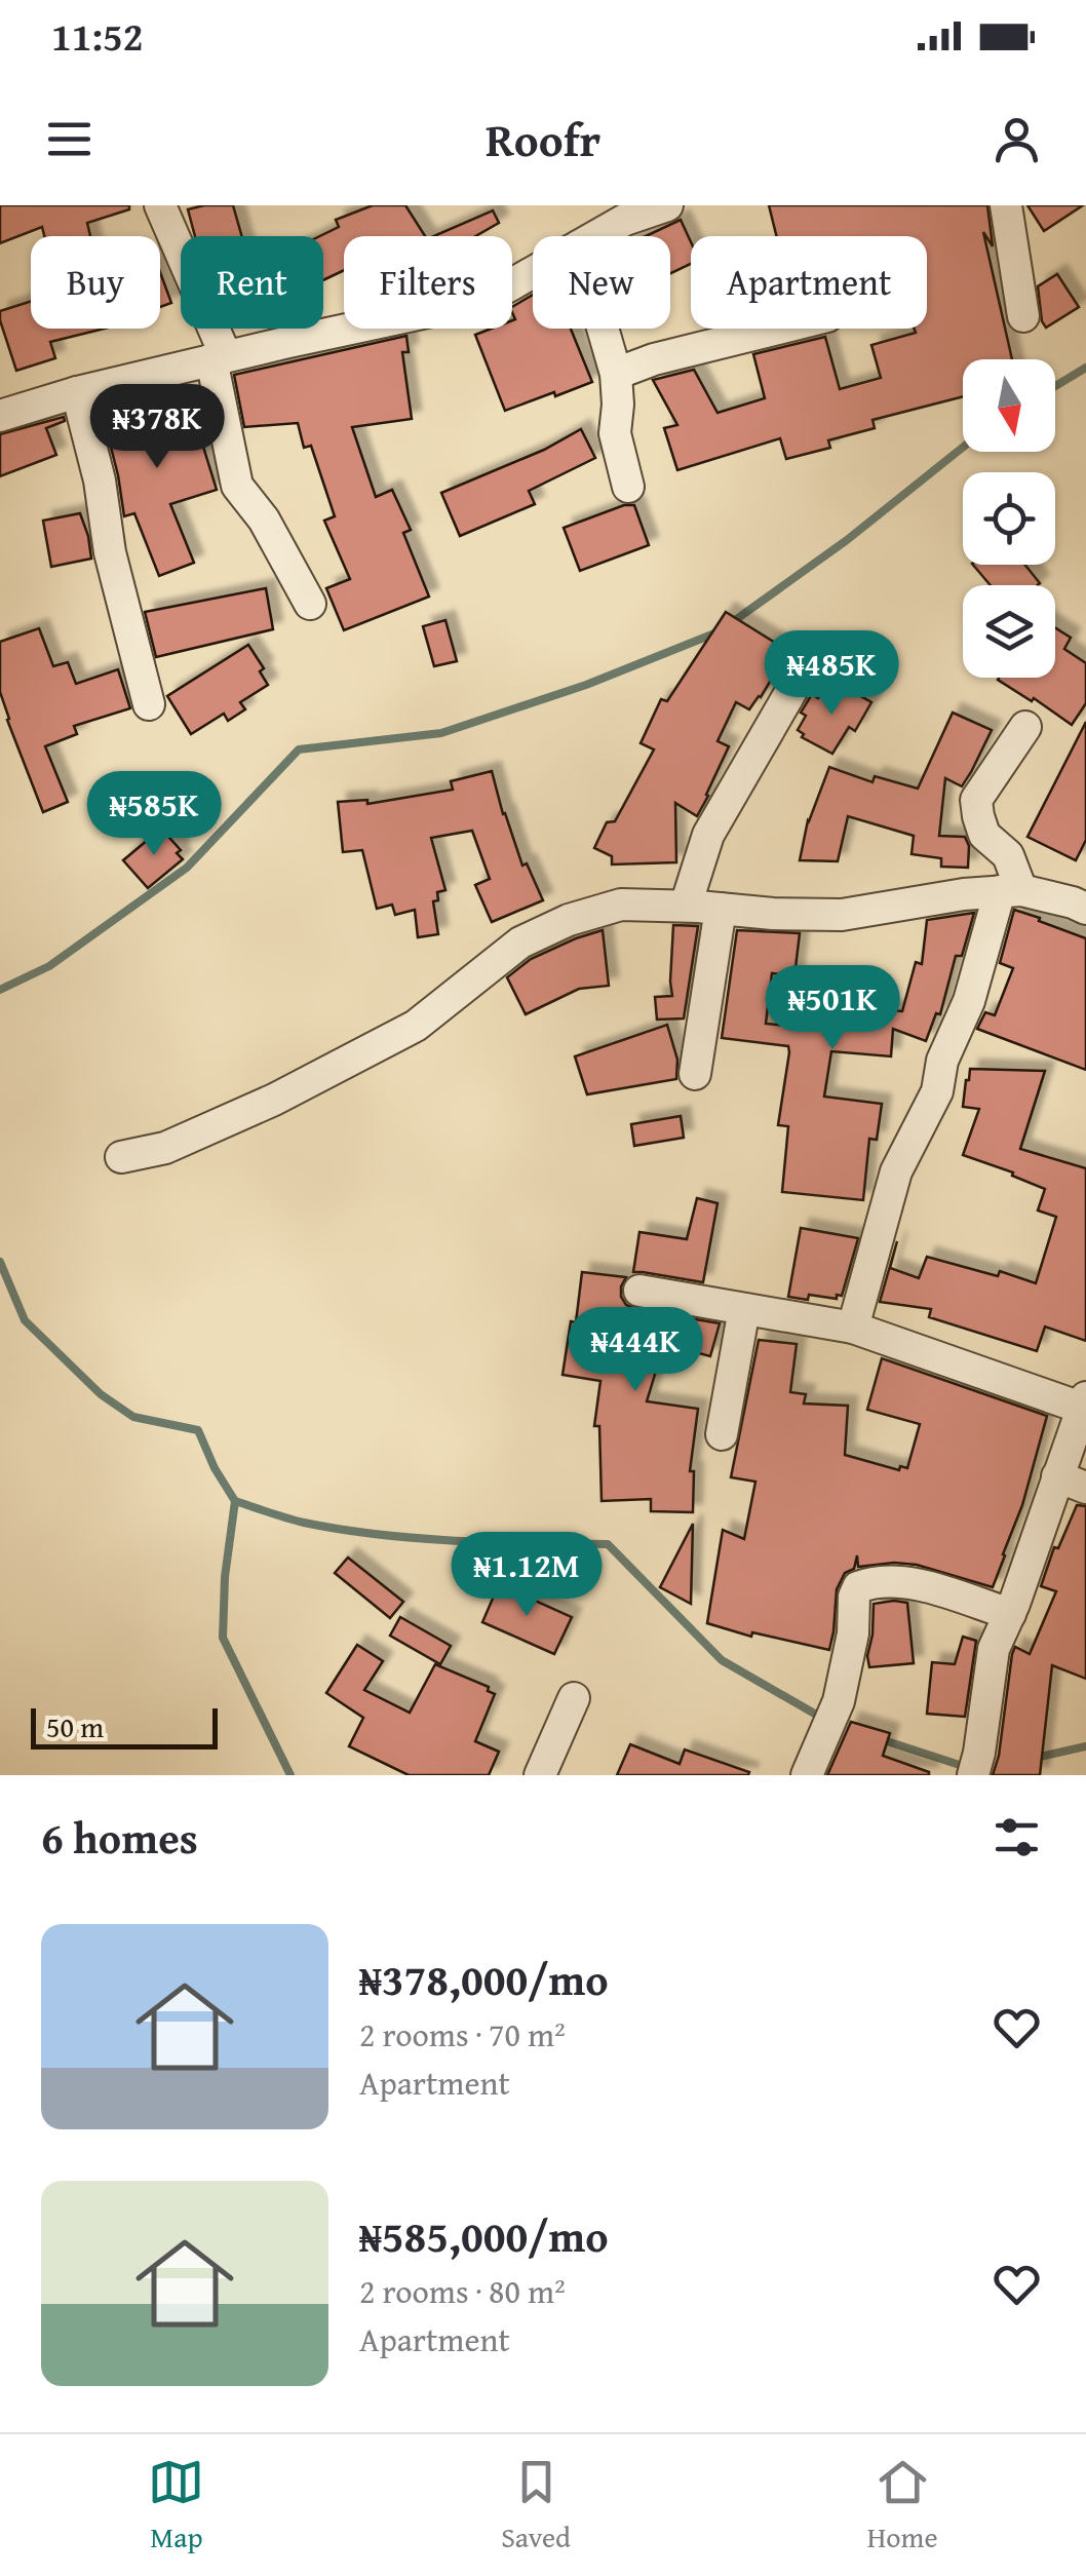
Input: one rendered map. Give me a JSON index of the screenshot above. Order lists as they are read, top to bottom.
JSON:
{
  "scale_bar": "50 m",
  "north": "bottom",
  "page": {
    "status": "11:52",
    "header": "Roofr",
    "chip": [
      "Buy",
      "Rent",
      "Filters",
      "New",
      "Apartment"
    ],
    "price": [
      "₦378K",
      "₦485K",
      "₦585K",
      "₦501K",
      "₦444K",
      "₦1.12M"
    ],
    "scale": "50 m",
    "heading": "6 homes",
    "list": [
      {
        "name": "₦378,000/mo",
        "note": "2 rooms · 70 m² · Apartment"
      },
      {
        "name": "₦585,000/mo",
        "note": "2 rooms · 80 m² · Apartment"
      }
    ],
    "tabs": ["Map", "Saved", "Home"]
  }
}
